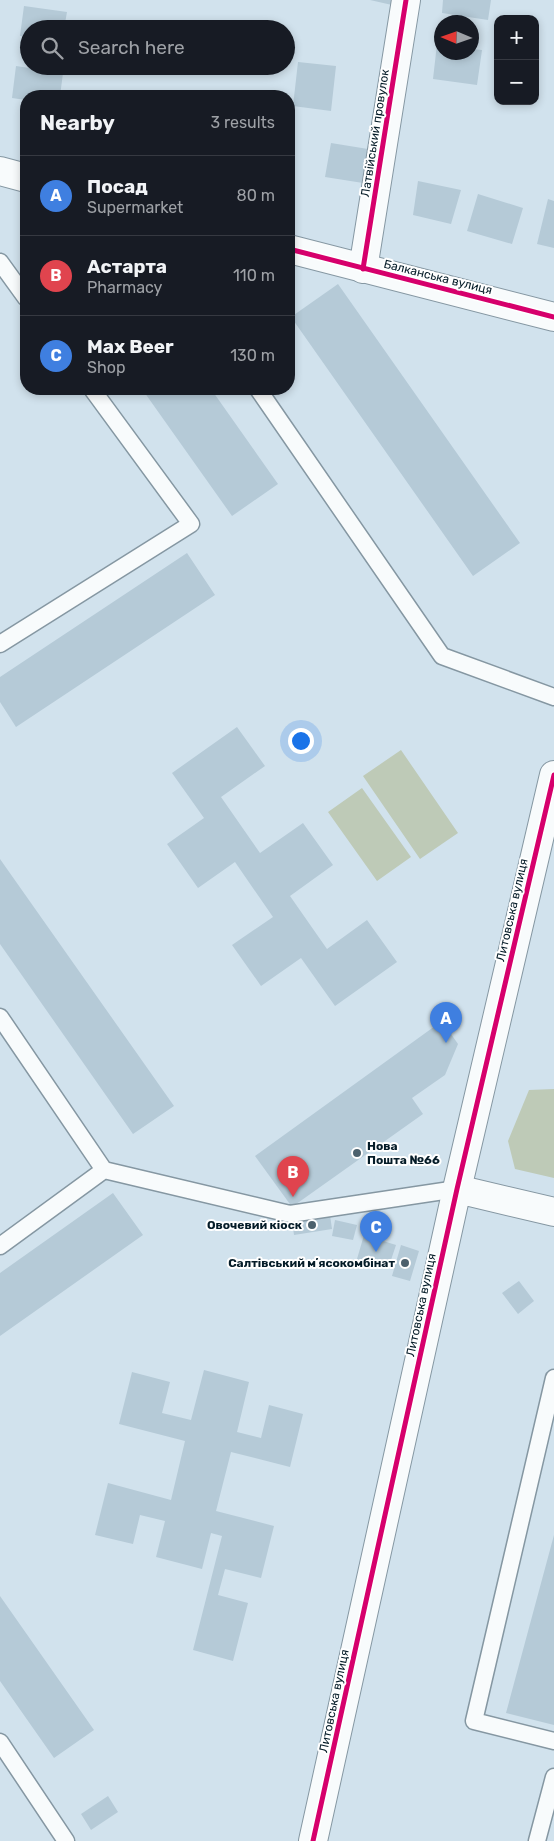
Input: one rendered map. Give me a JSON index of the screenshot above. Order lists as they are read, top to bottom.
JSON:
{
  "streets": {
    "street": ["Латвійський провулок", "Балканська вулиця", "Литовська вулиця"]
  },
  "crossings": [
    ["Латвійський провулок", "Балканська вулиця"]
  ],
  "places": ["Нова Пошта №66", "Овочевий кіоск", "Салтівський мʼясокомбінат"],
  "north": "left",
  "page": {
    "map_buttons": ["+", "−"],
    "search": "Search here",
    "heading": ["Nearby", "3 results"],
    "list": [
      {
        "mark": "A",
        "name": "Посад",
        "note": "Supermarket",
        "value": "80 m"
      },
      {
        "mark": "B",
        "name": "Астарта",
        "note": "Pharmacy",
        "value": "110 m"
      },
      {
        "mark": "C",
        "name": "Max Beer",
        "note": "Shop",
        "value": "130 m"
      }
    ],
    "pins": ["A", "B", "C"]
  }
}
